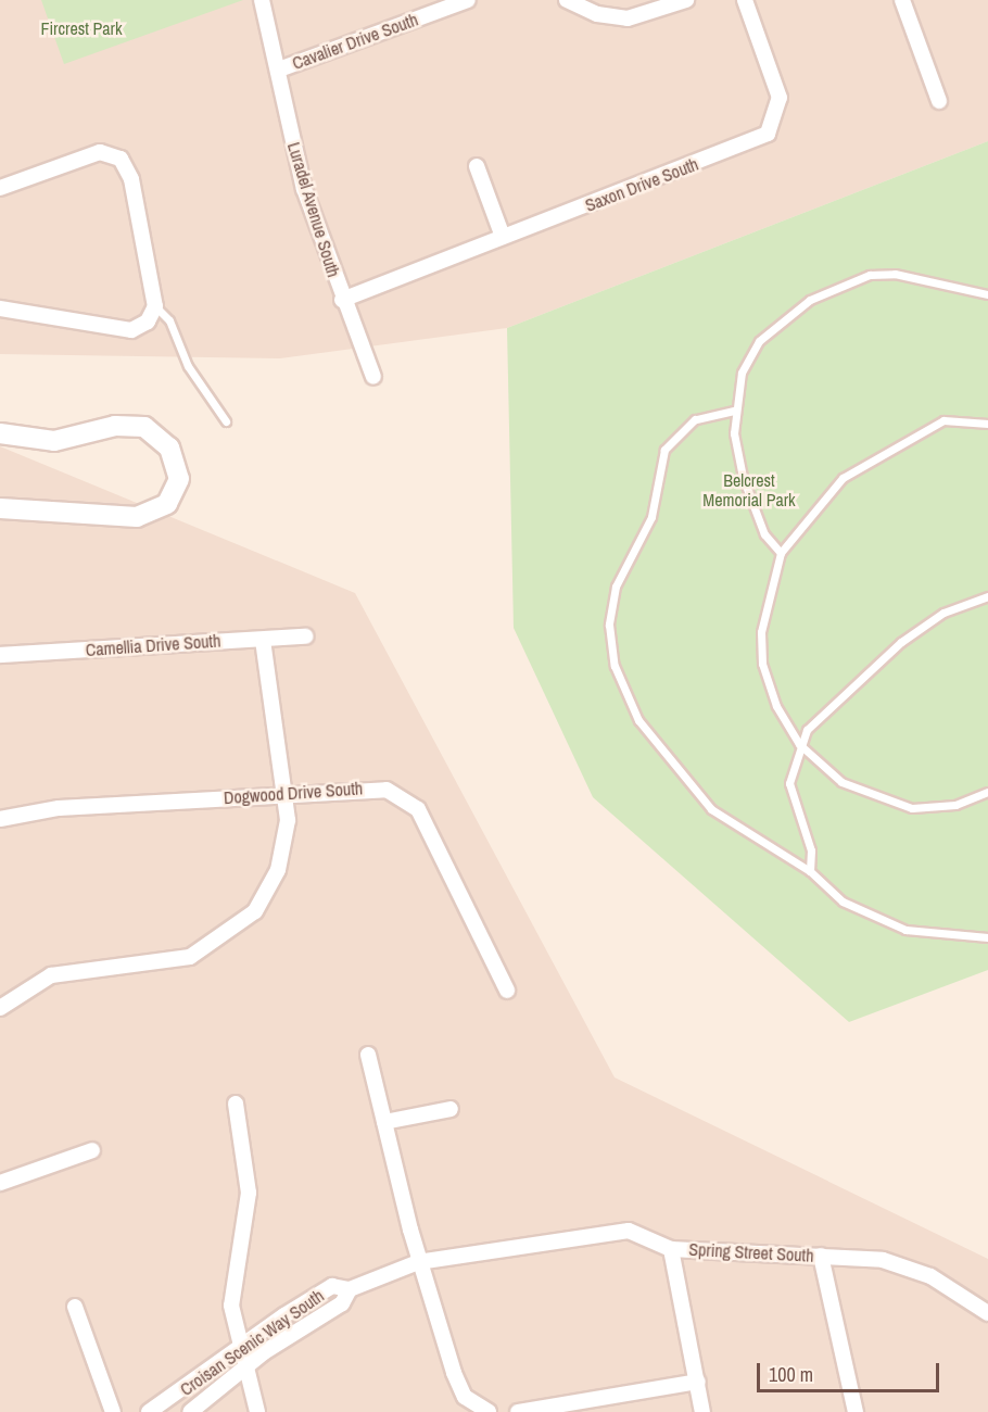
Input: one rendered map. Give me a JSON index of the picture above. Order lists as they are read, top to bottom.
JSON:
{
  "streets": {
    "street": [
      "Cavalier Drive South",
      "Saxon Drive South",
      "Luradel Avenue South",
      "Camellia Drive South",
      "Dogwood Drive South",
      "Spring Street South",
      "Croisan Scenic Way South"
    ]
  },
  "crossings": [
    ["Cavalier Drive South", "Luradel Avenue South"],
    ["Saxon Drive South", "Luradel Avenue South"],
    ["Spring Street South", "Croisan Scenic Way South"]
  ],
  "parks": ["Fircrest Park", "Belcrest Memorial Park"],
  "scale_bar": "100 m"
}
